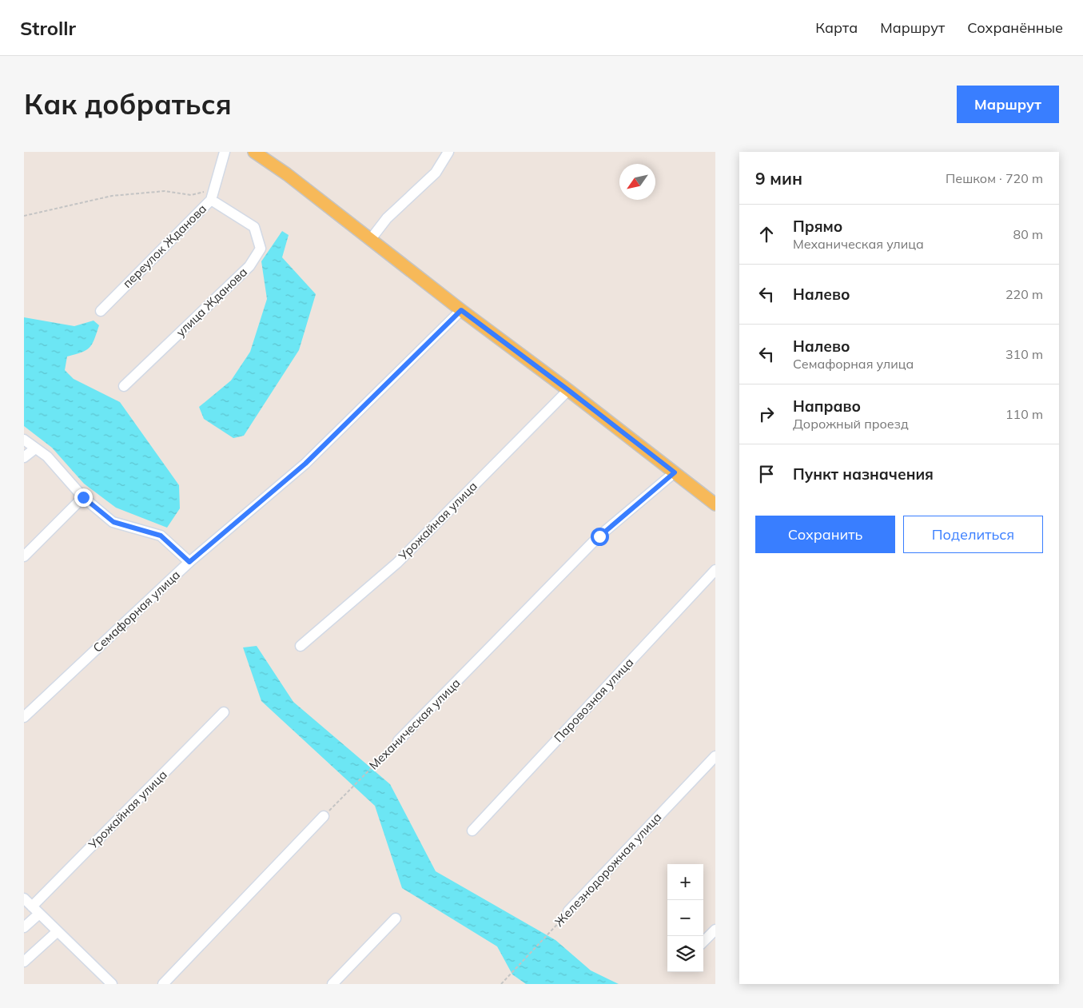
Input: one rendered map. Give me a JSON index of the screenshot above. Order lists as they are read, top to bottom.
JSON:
{
  "streets": {
    "street": [
      "переулок Жданова",
      "улица Жданова",
      "Урожайная улица",
      "Семафорная улица",
      "Паровозная улица",
      "Механическая улица",
      "Железнодорожная улица"
    ]
  },
  "crossings": [
    ["переулок Жданова", "улица Жданова"]
  ],
  "north": "bottom left",
  "page": {
    "header": "Strollr",
    "nav": ["Карта", "Маршрут", "Сохранённые"],
    "buttons": [
      "Маршрут",
      ["Сохранить", "Поделиться"]
    ],
    "title": "Как добраться",
    "heading": ["9 мин", "Пешком · 720 m"],
    "list": [
      ["Прямо", "Механическая улица", "80 m"],
      ["Налево", "220 m"],
      ["Налево", "Семафорная улица", "310 m"],
      ["Направо", "Дорожный проезд", "110 m"],
      "Пункт назначения"
    ],
    "map_buttons": ["+", "−"]
  }
}
